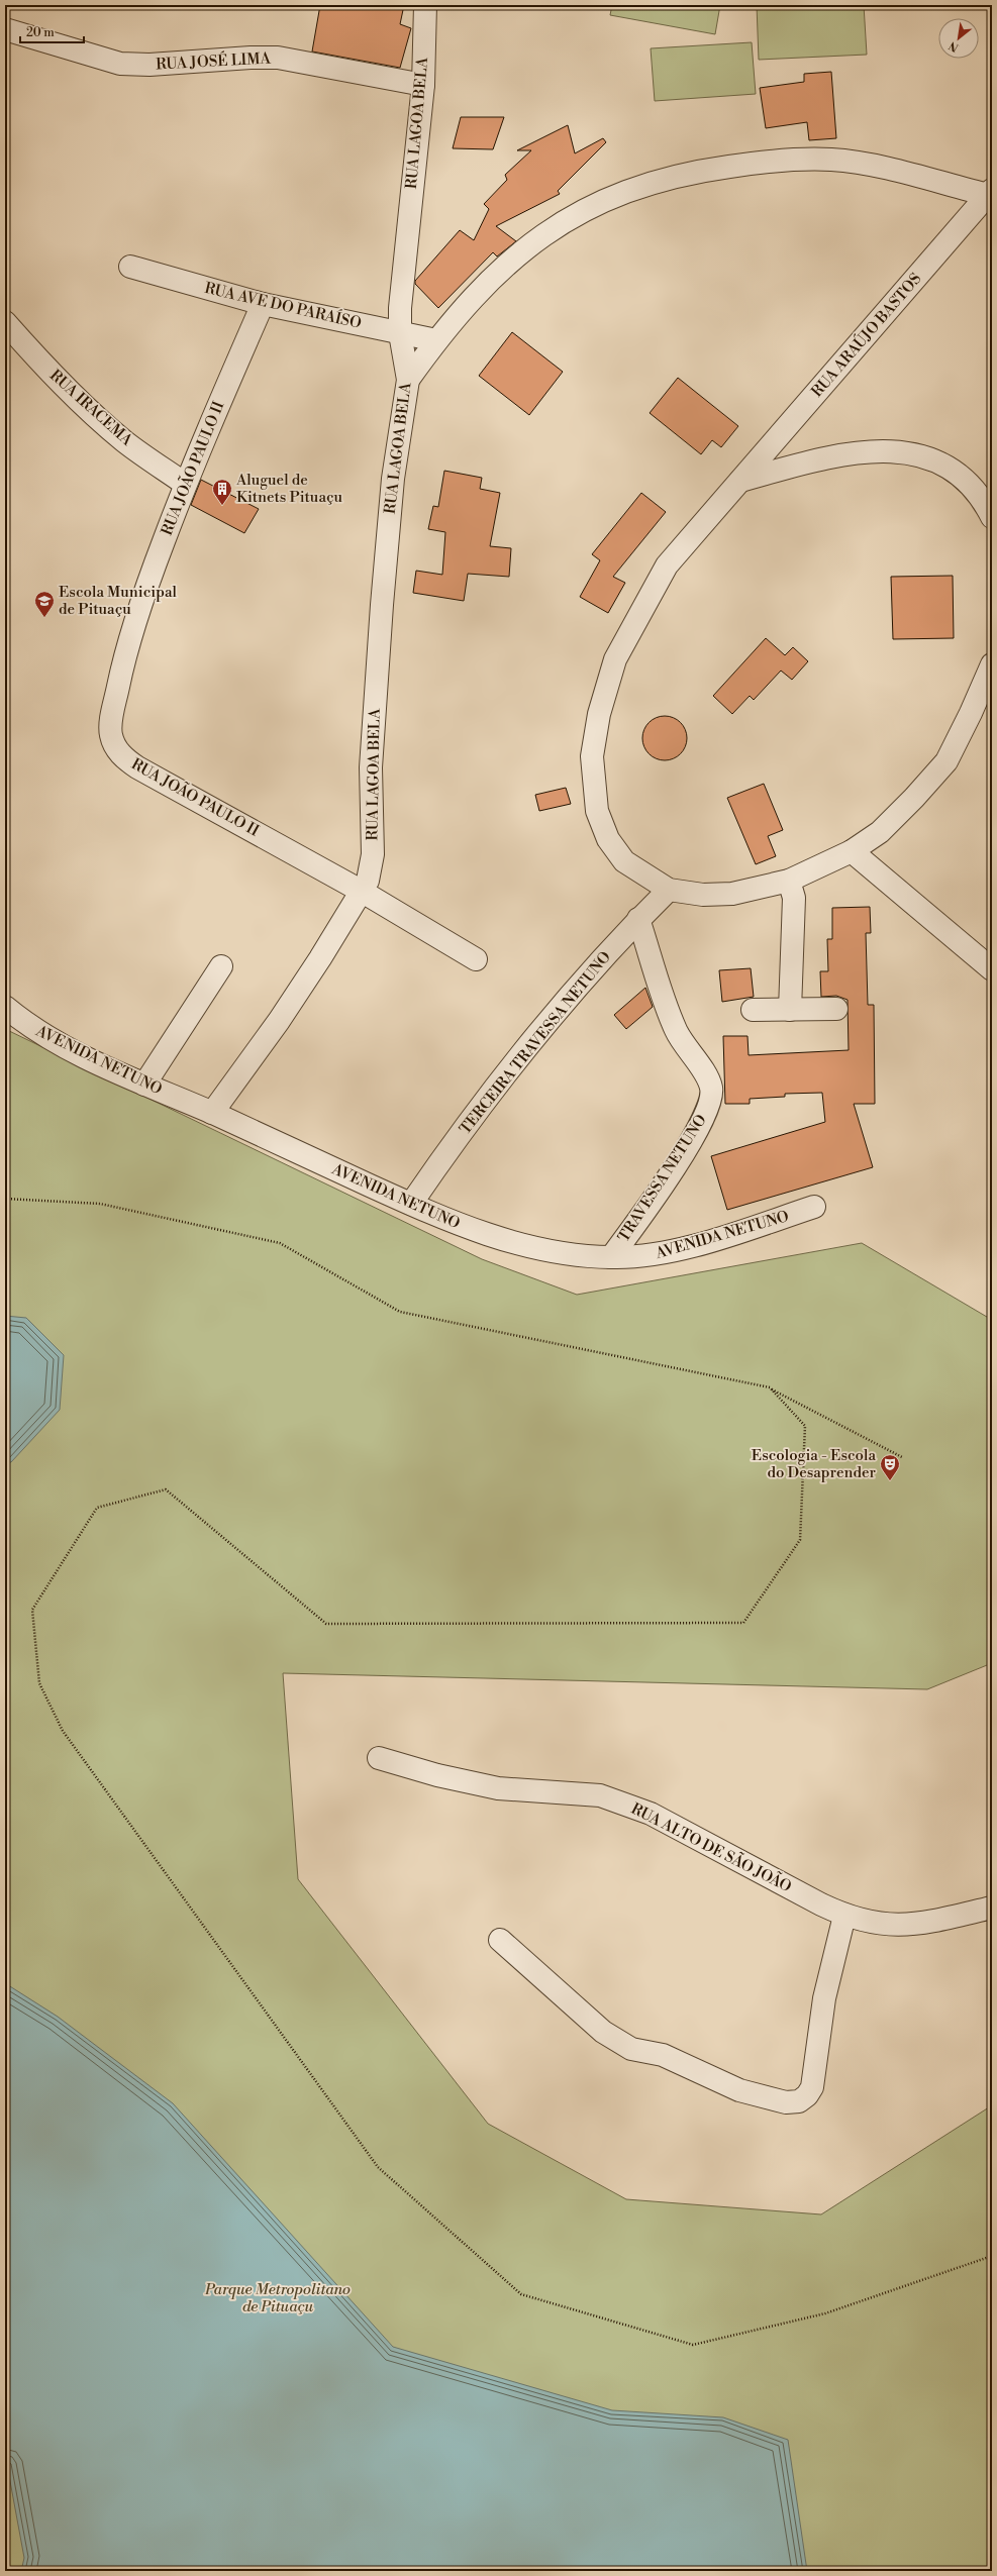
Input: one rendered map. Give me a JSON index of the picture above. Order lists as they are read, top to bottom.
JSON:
{
  "streets": {
    "street": [
      "RUA JOSÉ LIMA",
      "RUA LAGOA BELA",
      "RUA AVE DO PARAÍSO",
      "RUA ARAÚJO BASTOS",
      "RUA IRACEMA",
      "RUA JOÃO PAULO II",
      "TERCEIRA TRAVESSA NETUNO",
      "AVENIDA NETUNO",
      "TRAVESSA NETUNO",
      "RUA ALTO DE SÃO JOÃO"
    ]
  },
  "crossings": [
    ["RUA JOSÉ LIMA", "RUA LAGOA BELA"],
    ["RUA LAGOA BELA", "RUA AVE DO PARAÍSO"],
    ["RUA LAGOA BELA", "RUA JOÃO PAULO II"],
    ["RUA LAGOA BELA", "AVENIDA NETUNO"],
    ["RUA AVE DO PARAÍSO", "RUA JOÃO PAULO II"],
    ["RUA ARAÚJO BASTOS", "TERCEIRA TRAVESSA NETUNO"],
    ["RUA IRACEMA", "RUA JOÃO PAULO II"],
    ["TERCEIRA TRAVESSA NETUNO", "AVENIDA NETUNO"],
    ["TERCEIRA TRAVESSA NETUNO", "TRAVESSA NETUNO"],
    ["AVENIDA NETUNO", "TRAVESSA NETUNO"]
  ],
  "parks": ["Parque Metropolitano de Pituaçu"],
  "places": {
    "building": ["Aluguel de Kitnets Pituaçu"],
    "school or university": ["Escola Municipal de Pituaçu"],
    "theatre": ["Escologia - Escola do Desaprender"]
  },
  "scale_bar": "20 m",
  "north": "bottom left"
}
